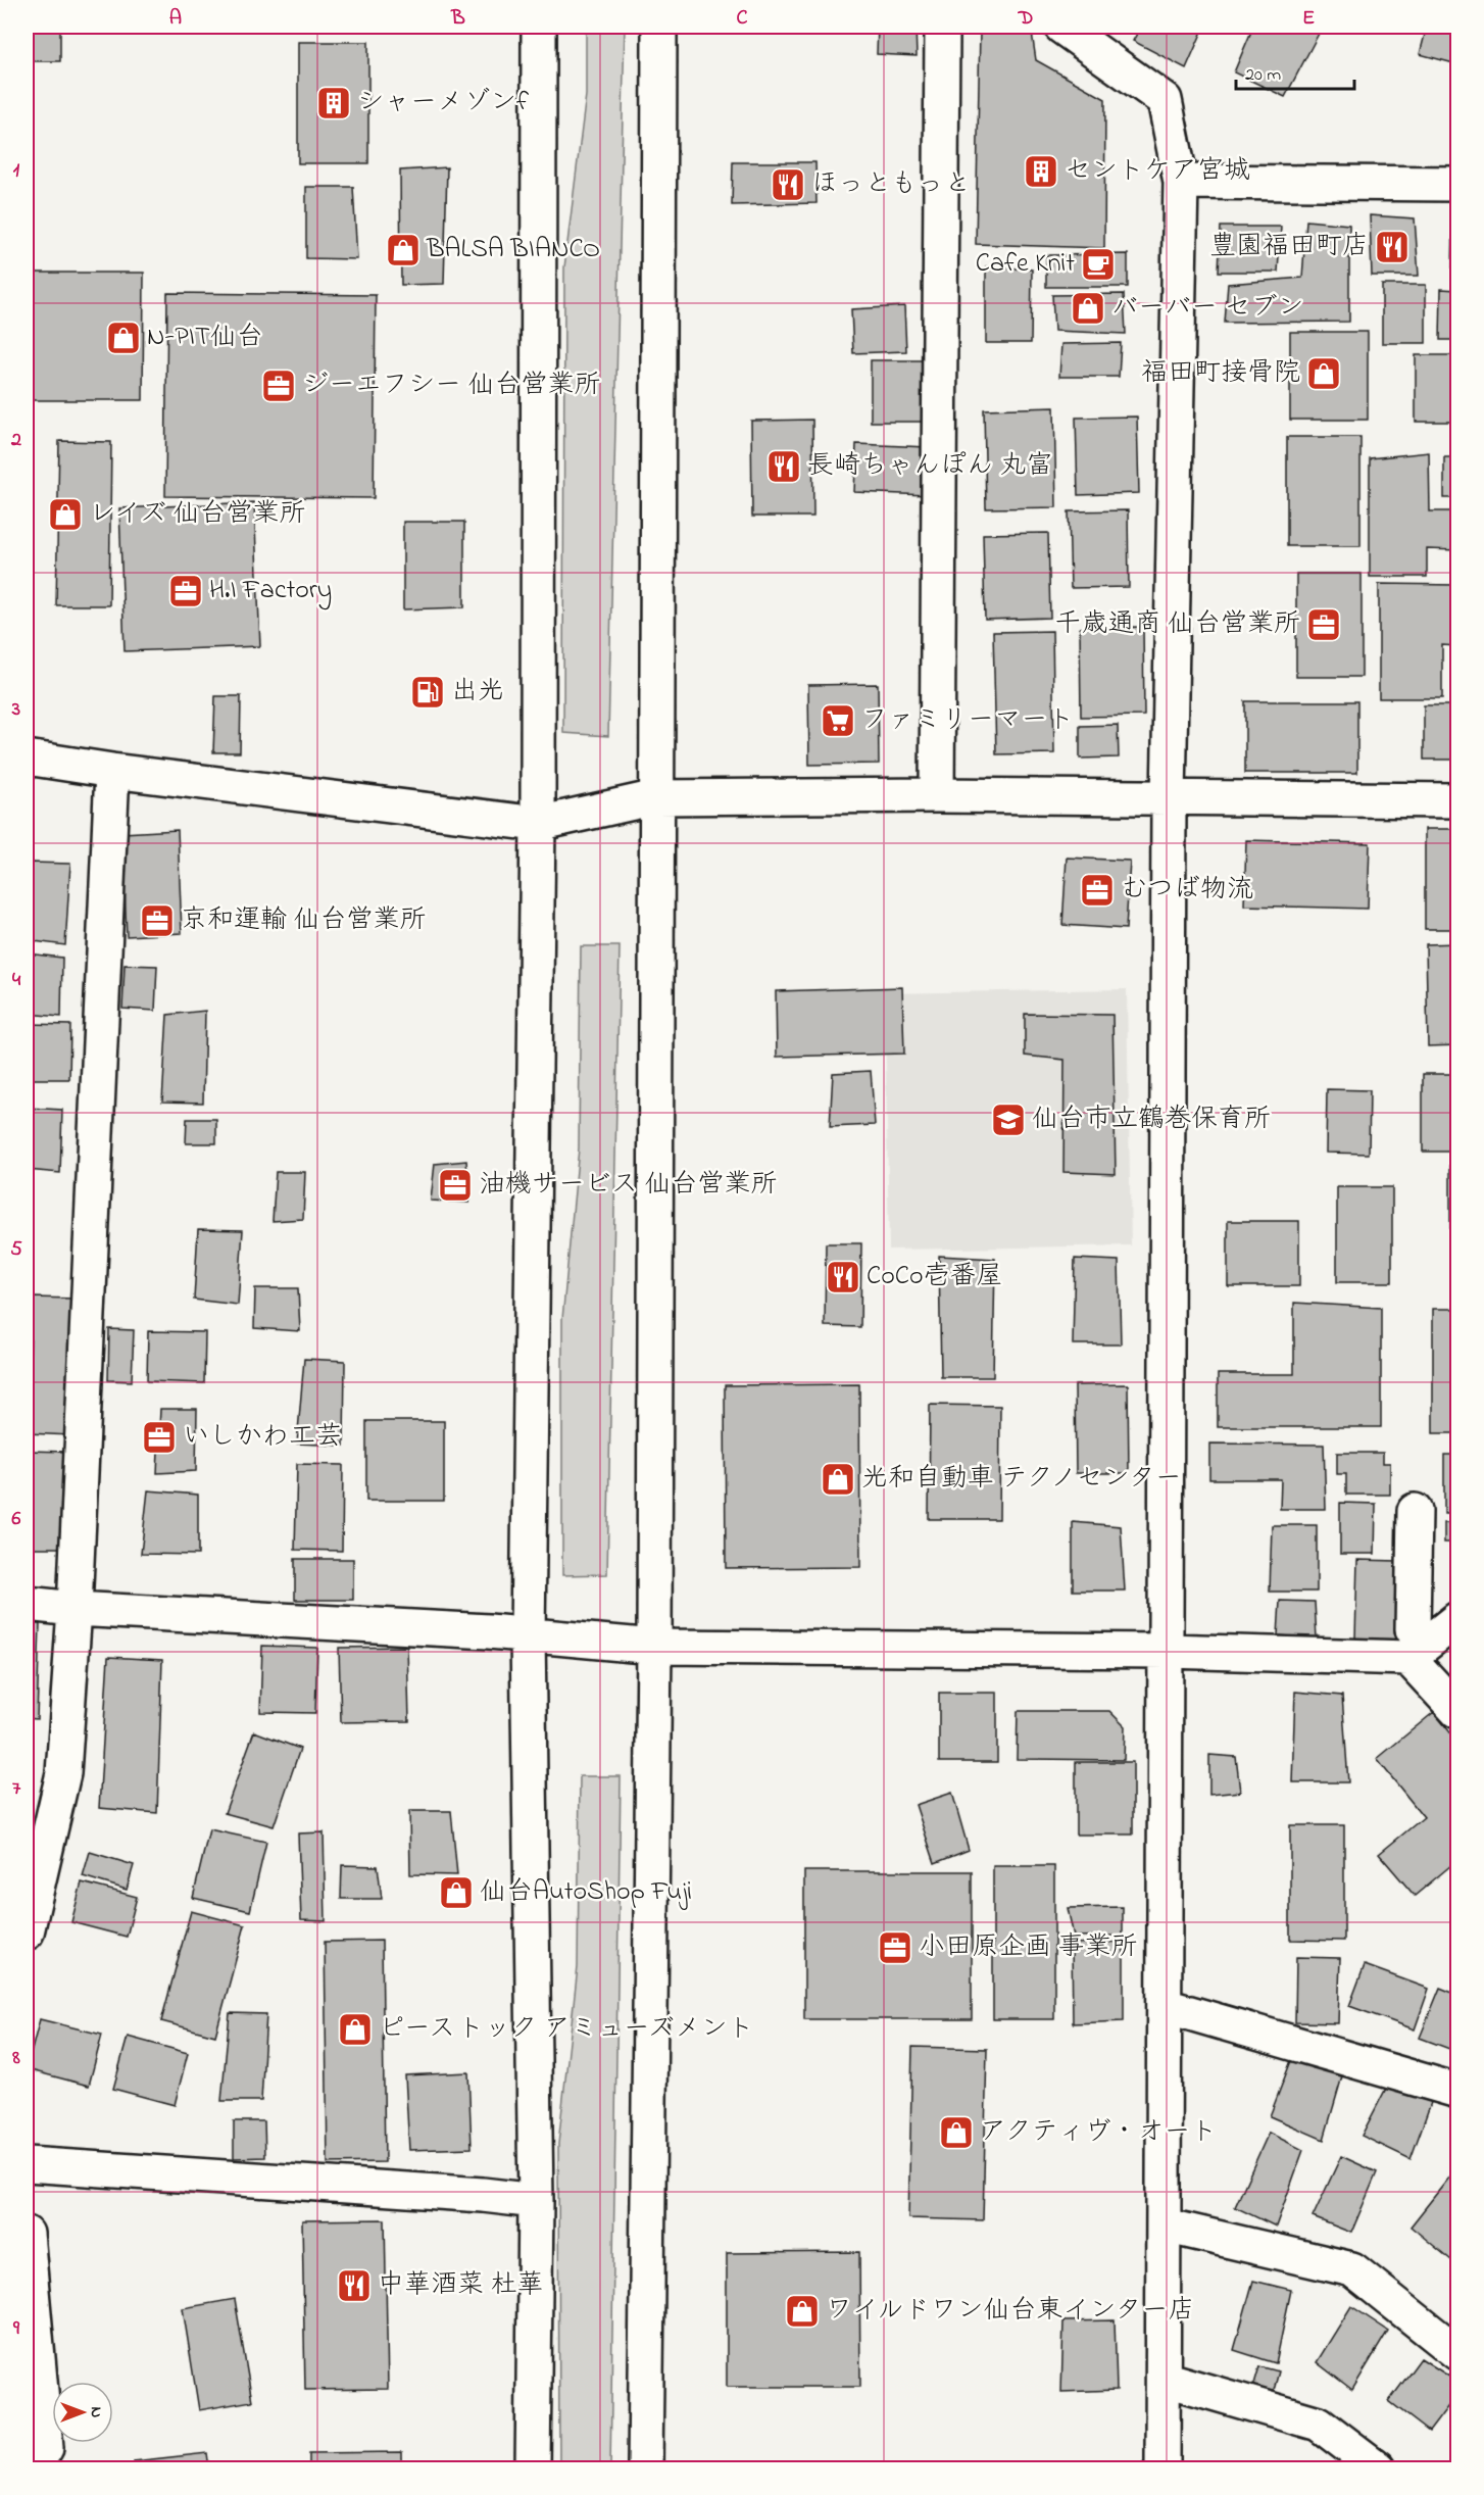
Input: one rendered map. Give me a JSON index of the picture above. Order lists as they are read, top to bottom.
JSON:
{
  "places": {
    "building": ["シャーメゾンf", "セントケア宮城"],
    "restaurant": [
      "ほっともっと",
      "豊園福田町店",
      "長崎ちゃんぽん 丸富",
      "CoCo壱番屋",
      "中華酒菜 杜華"
    ],
    "shop": [
      "BALSA BIANCO",
      "バーバー セブン",
      "N-PIT仙台",
      "福田町接骨院",
      "レイズ 仙台営業所",
      "光和自動車 テクノセンター",
      "仙台AutoShop Fuji",
      "ピーストック アミューズメント",
      "アクティヴ・オート",
      "ワイルドワン仙台東インター店"
    ],
    "cafe": ["Cafe Knit"],
    "office": [
      "ジーエフシー 仙台営業所",
      "H.I Factory",
      "千歳通商 仙台営業所",
      "むつば物流",
      "京和運輸 仙台営業所",
      "油機サービス 仙台営業所",
      "いしかわ工芸",
      "小田原企画 事業所"
    ],
    "fuel station": ["出光"],
    "supermarket": ["ファミリーマート"],
    "school or university": ["仙台市立鶴巻保育所"]
  },
  "scale_bar": "20 m",
  "north": "right",
  "grid": {
    "columns": [
      "A",
      "B",
      "C",
      "D",
      "E"
    ],
    "rows": [
      "1",
      "2",
      "3",
      "4",
      "5",
      "6",
      "7",
      "8",
      "9"
    ]
  }
}
